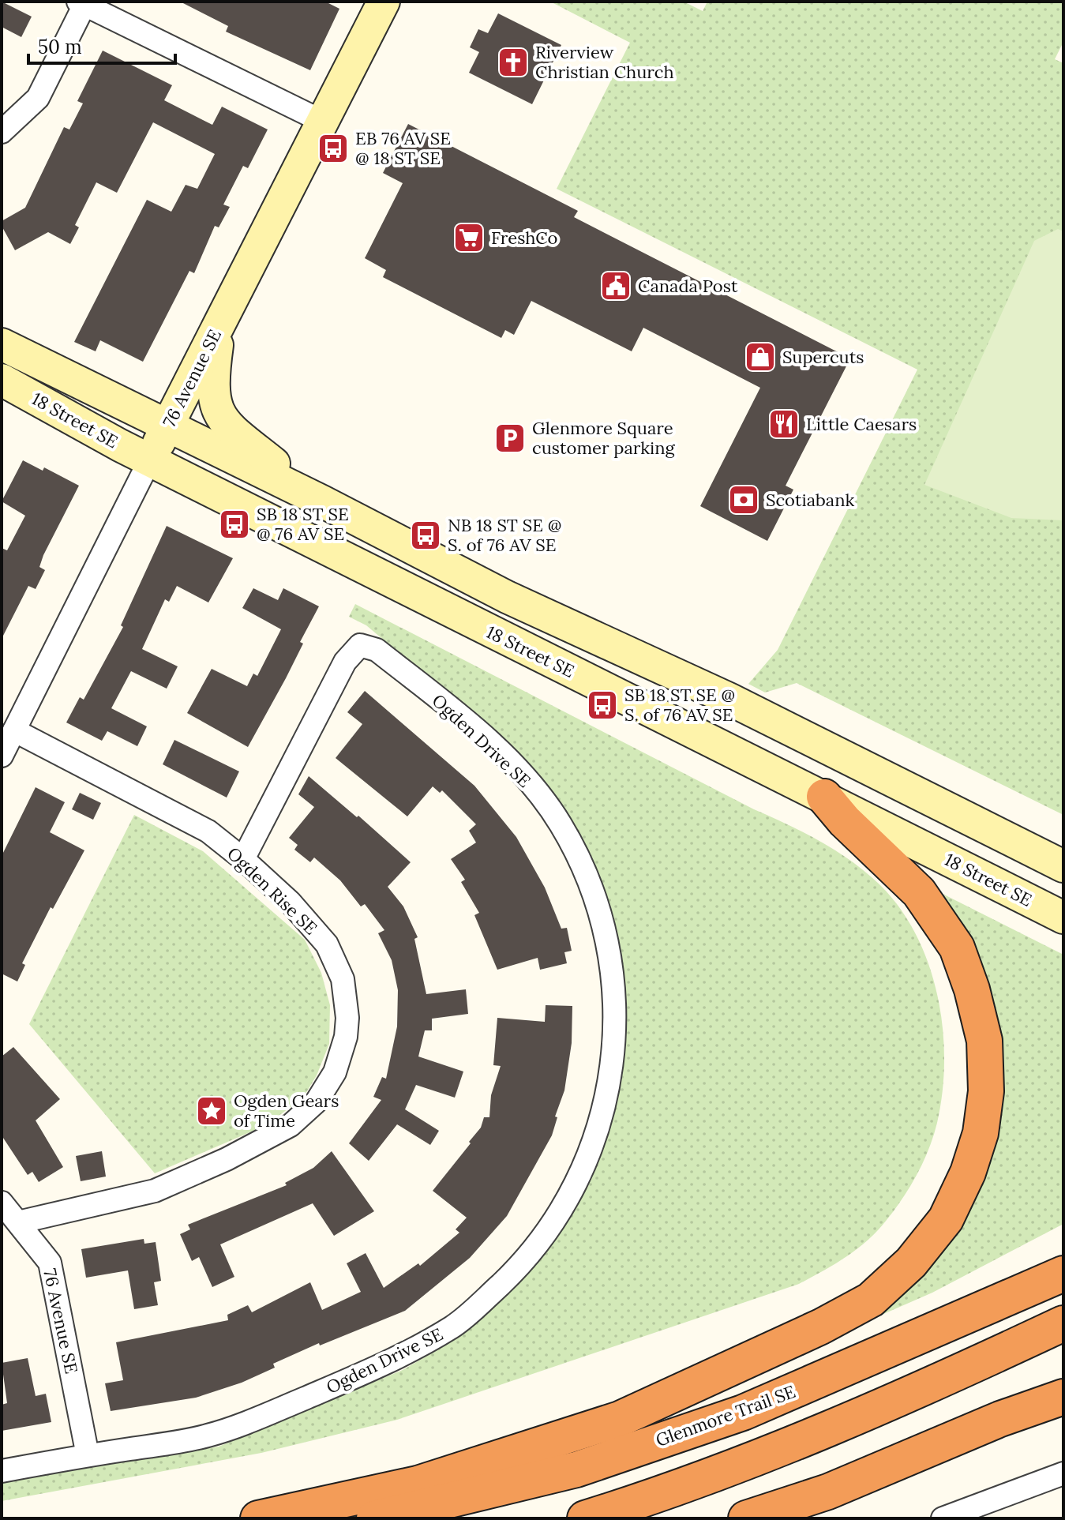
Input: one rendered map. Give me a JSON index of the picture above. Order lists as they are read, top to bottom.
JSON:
{
  "streets": {
    "highway": ["Glenmore Trail SE"],
    "street": [
      "76 Avenue SE",
      "18 Street SE",
      "Ogden Drive SE",
      "Ogden Rise SE"
    ]
  },
  "crossings": [
    ["76 Avenue SE", "18 Street SE"],
    ["76 Avenue SE", "Ogden Drive SE"],
    ["76 Avenue SE", "Ogden Rise SE"],
    ["Ogden Drive SE", "Ogden Rise SE"]
  ],
  "places": {
    "church": ["Riverview Christian Church"],
    "bus stop": [
      "EB 76 AV SE @ 18 ST SE",
      "SB 18 ST SE @ 76 AV SE",
      "NB 18 ST SE @ S. of 76 AV SE",
      "SB 18 ST SE @ S. of 76 AV SE"
    ],
    "supermarket": ["FreshCo"],
    "public building": ["Canada Post"],
    "shop": ["Supercuts"],
    "restaurant": ["Little Caesars"],
    "parking": ["Glenmore Square customer parking"],
    "bank": ["Scotiabank"],
    "place": ["Ogden Gears of Time"]
  },
  "scale_bar": "50 m"
}
